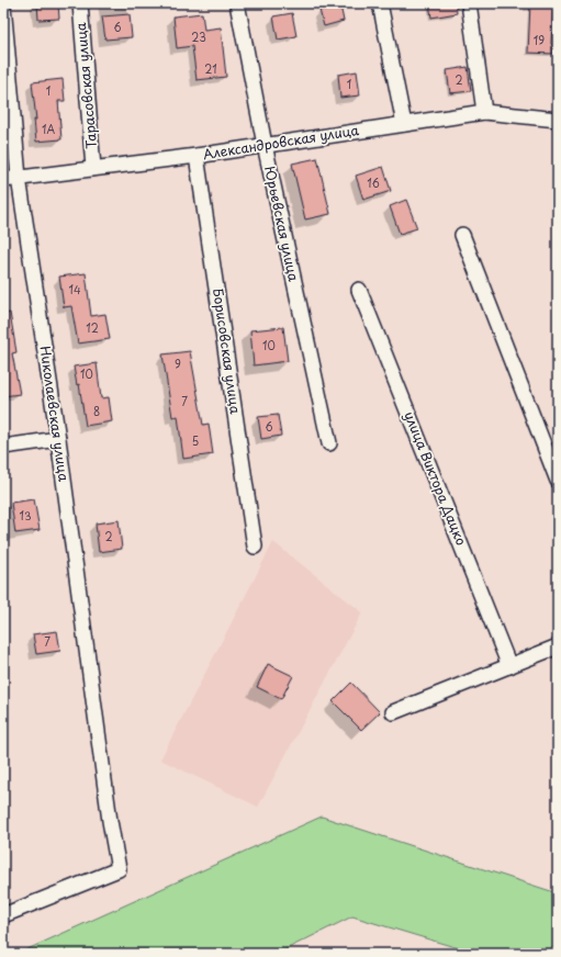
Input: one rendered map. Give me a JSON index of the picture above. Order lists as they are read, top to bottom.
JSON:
{
  "streets": {
    "street": [
      "Тарасовская улица",
      "Александровская улица",
      "Юрьевская улица",
      "Борисовская улица",
      "Николаевская улица",
      "улица Виктора Дацко"
    ]
  },
  "crossings": [
    ["Тарасовская улица", "Александровская улица"],
    ["Александровская улица", "Юрьевская улица"],
    ["Александровская улица", "Борисовская улица"],
    ["Александровская улица", "Николаевская улица"]
  ],
  "house_numbers": [
    "6",
    "23",
    "19",
    "21",
    "2",
    "1",
    "1",
    "1А",
    "16",
    "14",
    "12",
    "10",
    "9",
    "10",
    "7",
    "8",
    "6",
    "5",
    "13",
    "2",
    "7"
  ]
}
